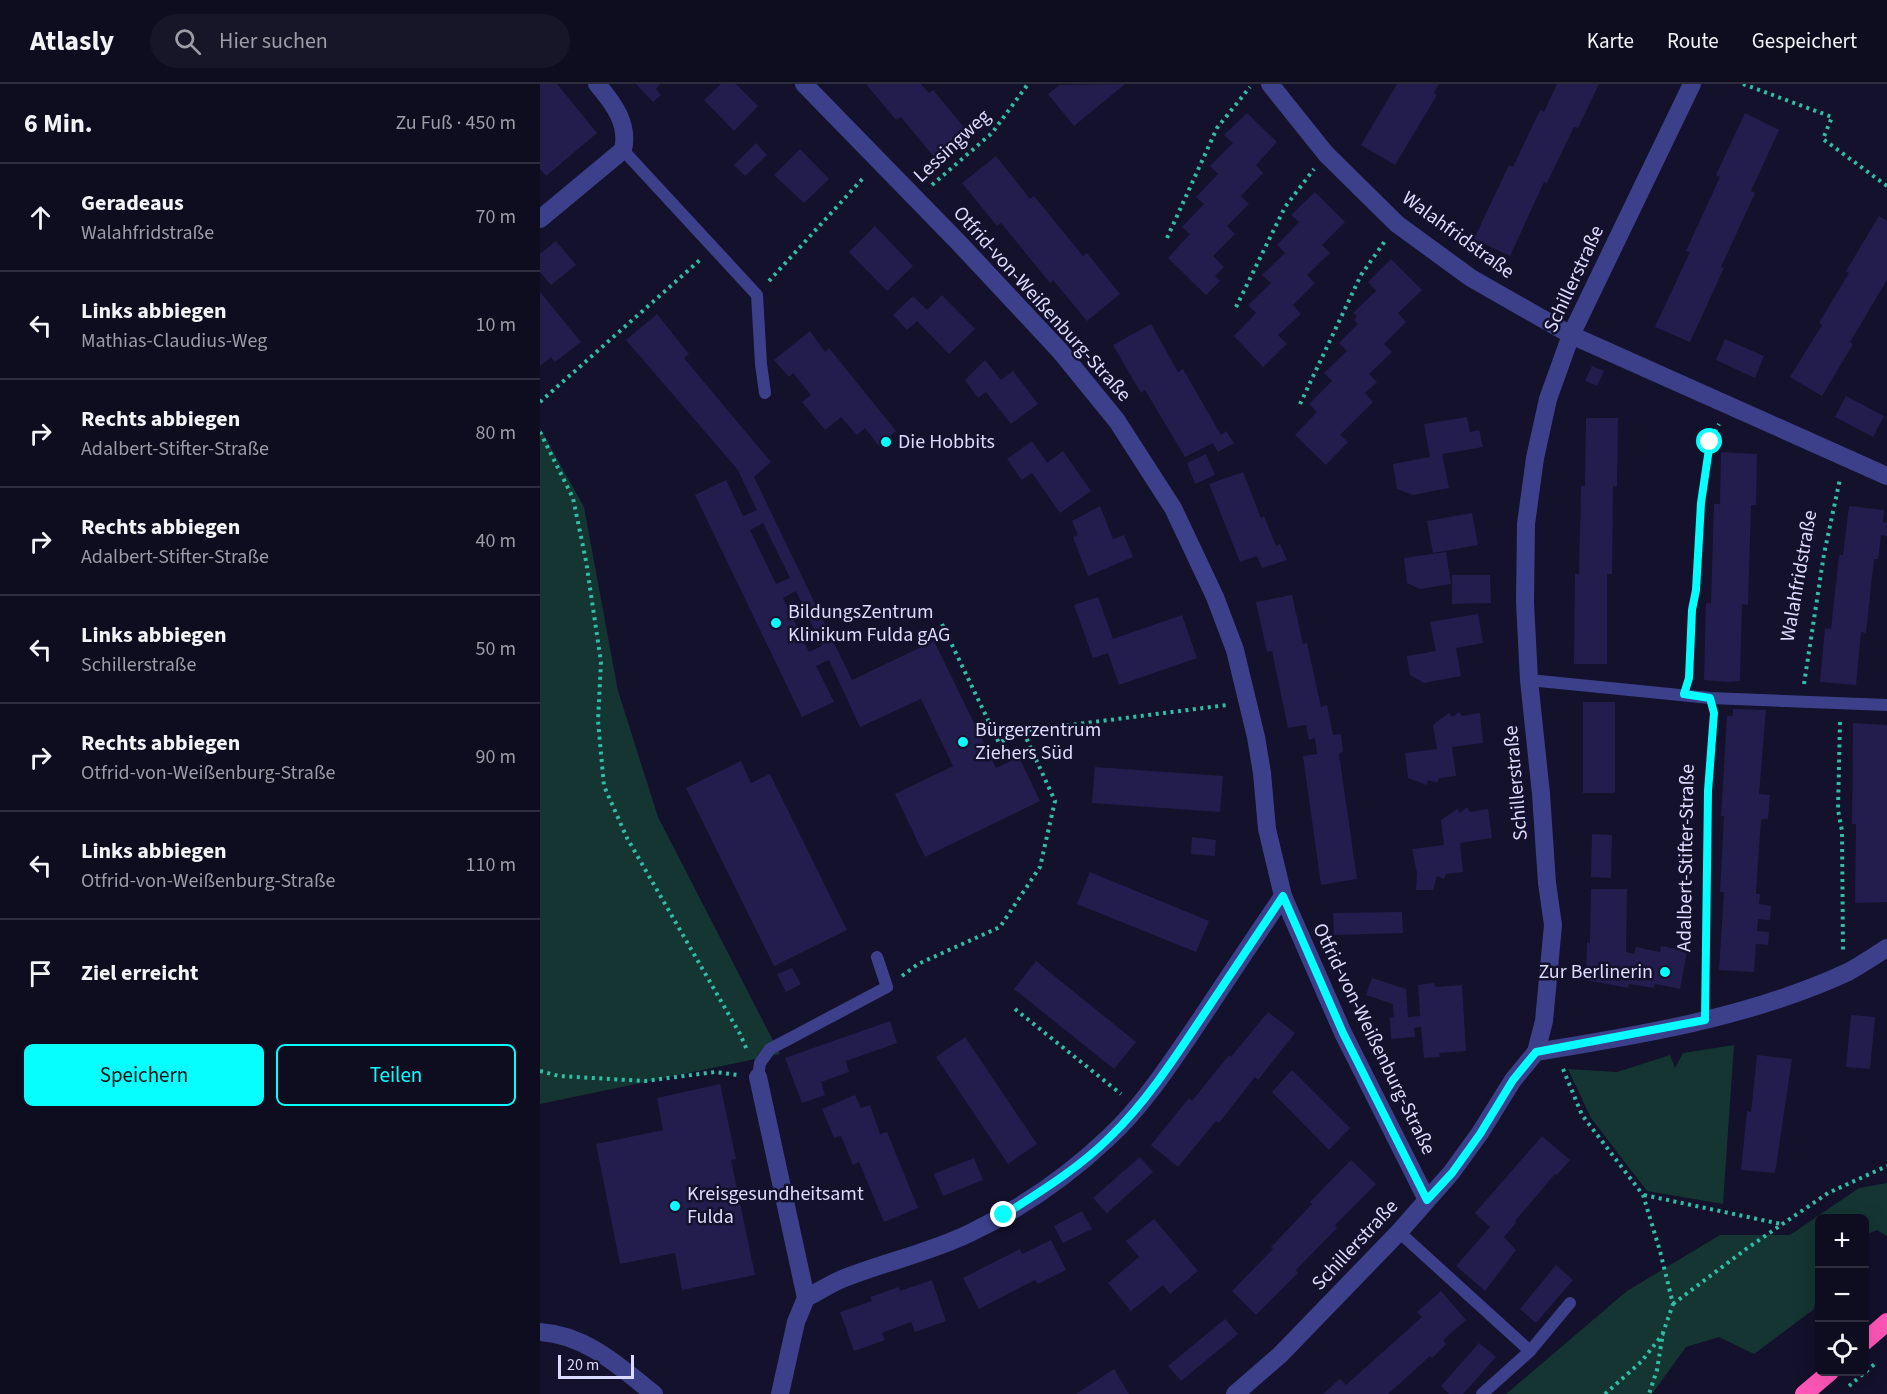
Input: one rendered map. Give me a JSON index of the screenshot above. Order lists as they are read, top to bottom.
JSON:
{
  "streets": {
    "street": ["Walahfridstraße", "Schillerstraße", "Otfrid-von-Weißenburg-Straße"],
    "path": ["Lessingweg", "Adalbert-Stifter-Straße"]
  },
  "crossings": [
    ["Lessingweg", "Otfrid-von-Weißenburg-Straße"],
    ["Walahfridstraße", "Schillerstraße"],
    ["Schillerstraße", "Otfrid-von-Weißenburg-Straße"]
  ],
  "places": [
    "Die Hobbits",
    "BildungsZentrum Klinikum Fulda gAG",
    "Bürgerzentrum Ziehers Süd",
    "Zur Berlinerin",
    "Kreisgesundheitsamt Fulda"
  ],
  "scale_bar": "20 m",
  "page": {
    "header": "Atlasly",
    "search": "Hier suchen",
    "nav": ["Karte", "Route", "Gespeichert"],
    "heading": ["6 Min.", "Zu Fuß · 450 m"],
    "list": [
      ["Geradeaus", "Walahfridstraße", "70 m"],
      ["Links abbiegen", "Mathias-Claudius-Weg", "10 m"],
      ["Rechts abbiegen", "Adalbert-Stifter-Straße", "80 m"],
      ["Rechts abbiegen", "Adalbert-Stifter-Straße", "40 m"],
      ["Links abbiegen", "Schillerstraße", "50 m"],
      ["Rechts abbiegen", "Otfrid-von-Weißenburg-Straße", "90 m"],
      ["Links abbiegen", "Otfrid-von-Weißenburg-Straße", "110 m"],
      "Ziel erreicht"
    ],
    "buttons": ["Speichern", "Teilen"],
    "map_buttons": ["+", "−"],
    "scale": "20 m"
  }
}
